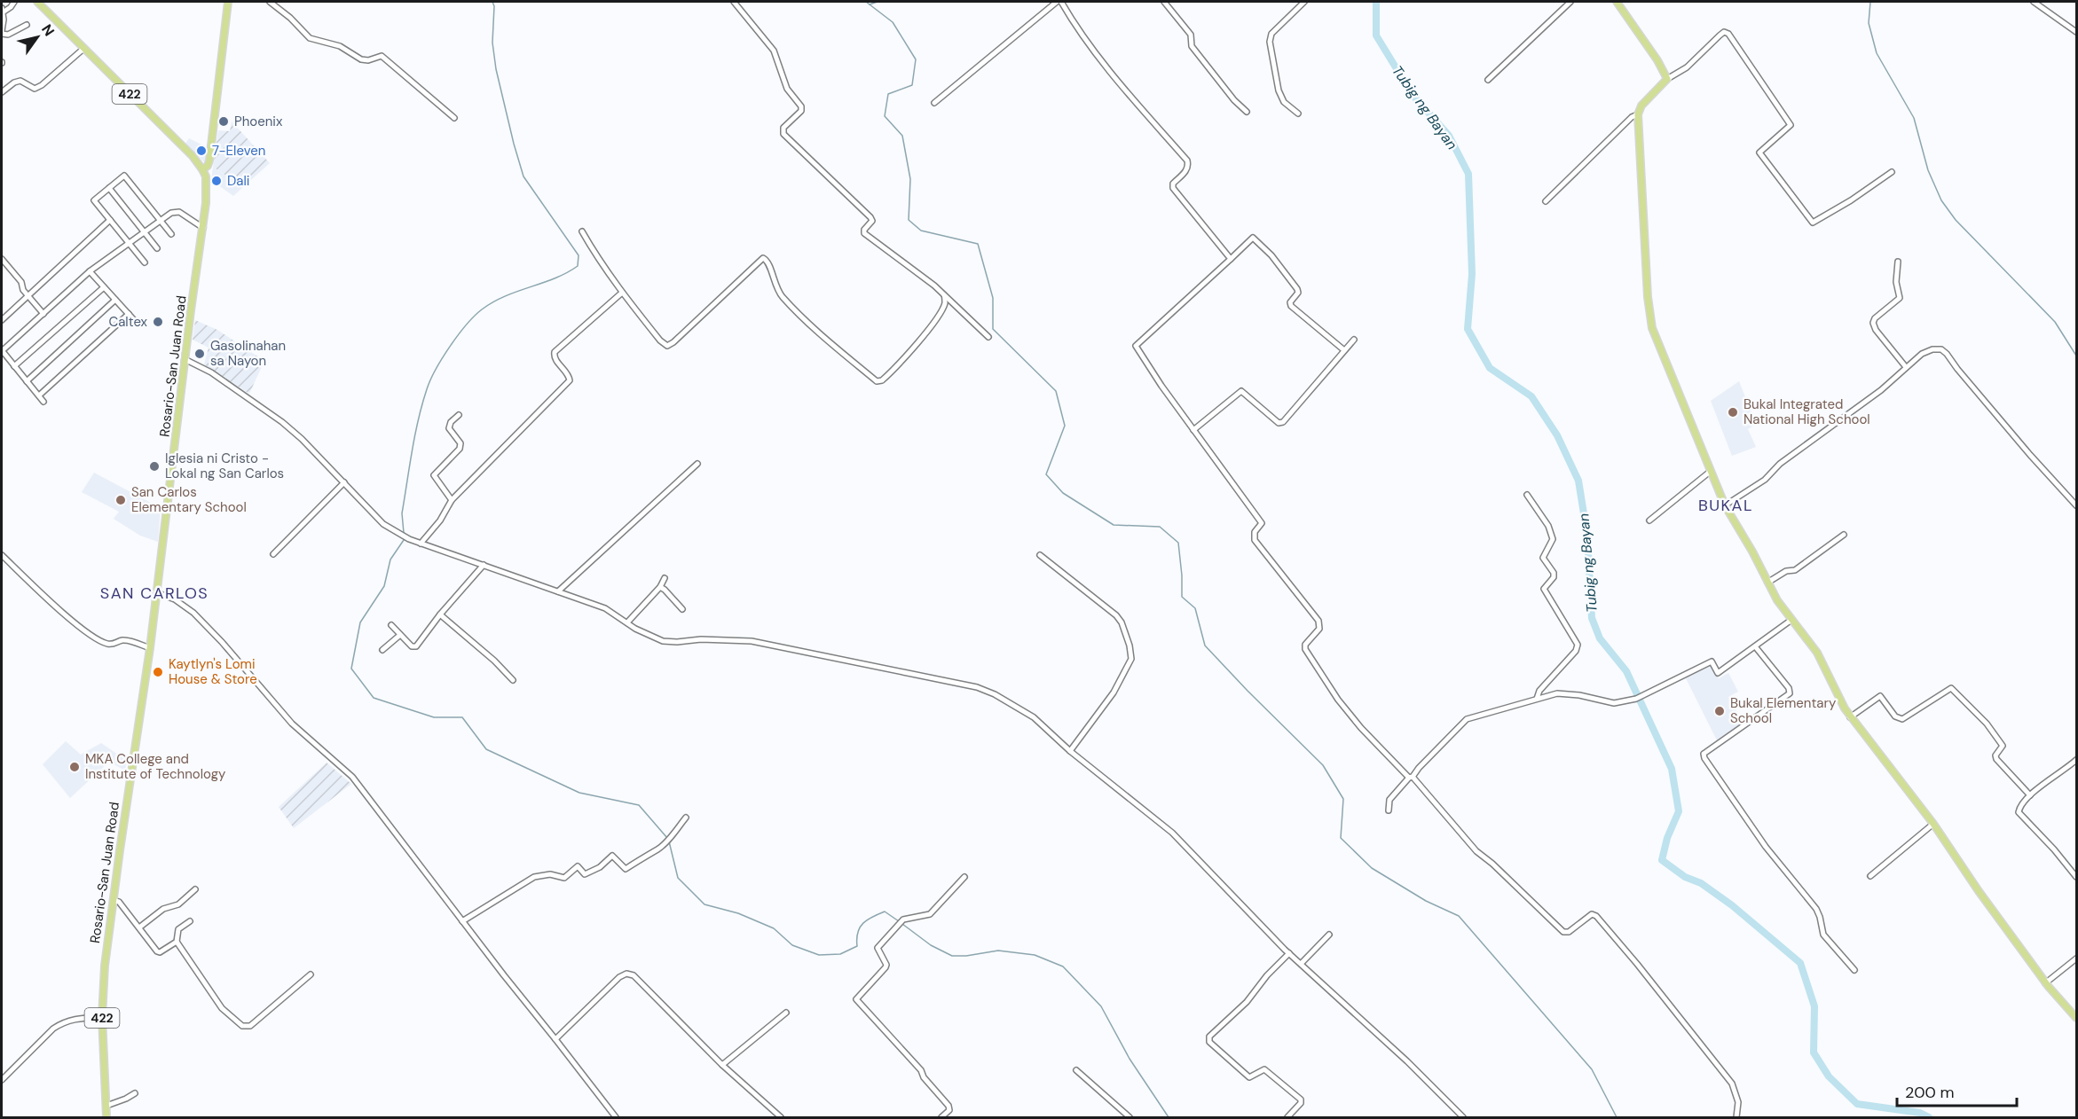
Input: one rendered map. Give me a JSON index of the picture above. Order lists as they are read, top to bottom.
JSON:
{
  "streets": {
    "main road": ["422", "Rosario-San Juan Road"]
  },
  "crossings": [
    ["422", "Rosario-San Juan Road"]
  ],
  "districts": ["BUKAL", "SAN CARLOS"],
  "water": ["Tubig ng Bayan"],
  "places": [
    "Phoenix",
    "7-Eleven",
    "Dali",
    "Caltex",
    "Gasolinahan sa Nayon",
    "Bukal Integrated National High School",
    "Iglesia ni Cristo - Lokal ng San Carlos",
    "San Carlos Elementary School",
    "Kaytlyn's Lomi House & Store",
    "Bukal Elementary School",
    "MKA College and Institute of Technology"
  ],
  "scale_bar": "200 m",
  "north": "top right"
}
